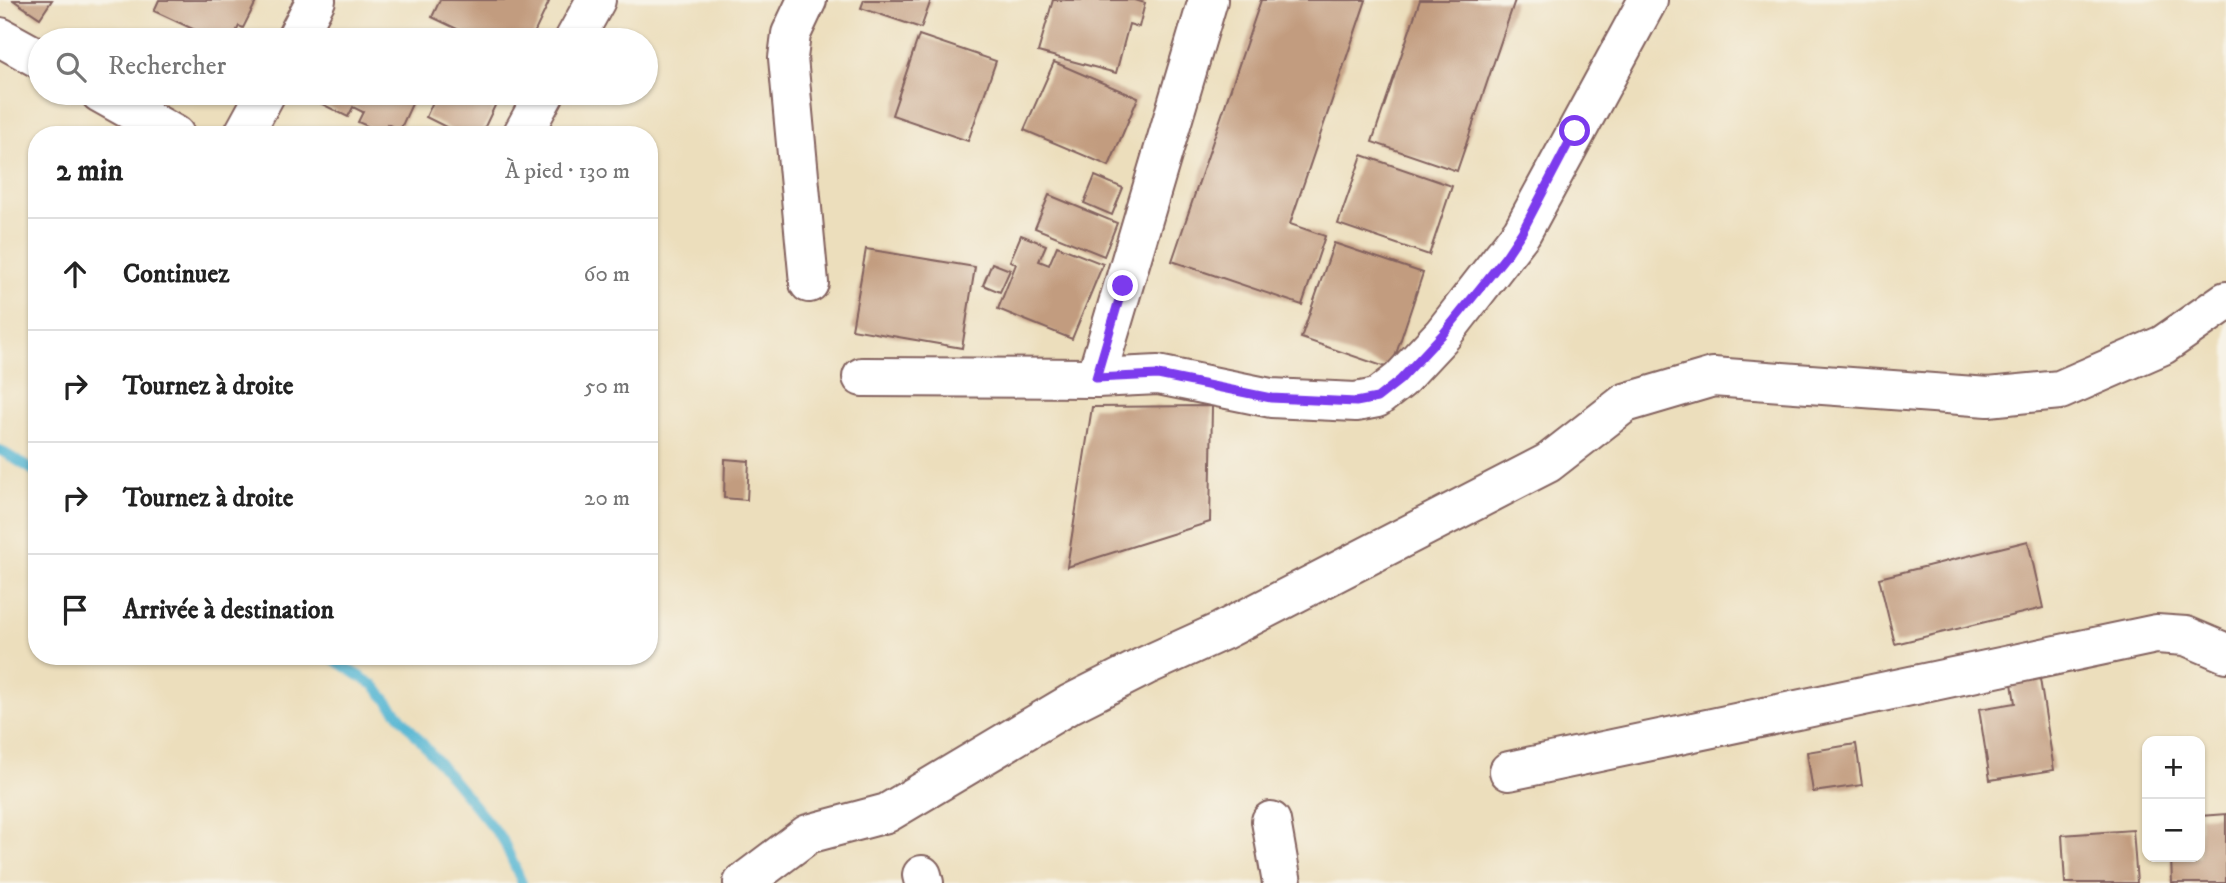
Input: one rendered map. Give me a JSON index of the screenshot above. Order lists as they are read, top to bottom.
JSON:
{
  "page": {
    "search": "Rechercher",
    "heading": ["2 min", "À pied · 130 m"],
    "list": [
      ["Continuez", "60 m"],
      ["Tournez à droite", "50 m"],
      ["Tournez à droite", "20 m"],
      "Arrivée à destination"
    ],
    "map_buttons": ["+", "−"]
  }
}
